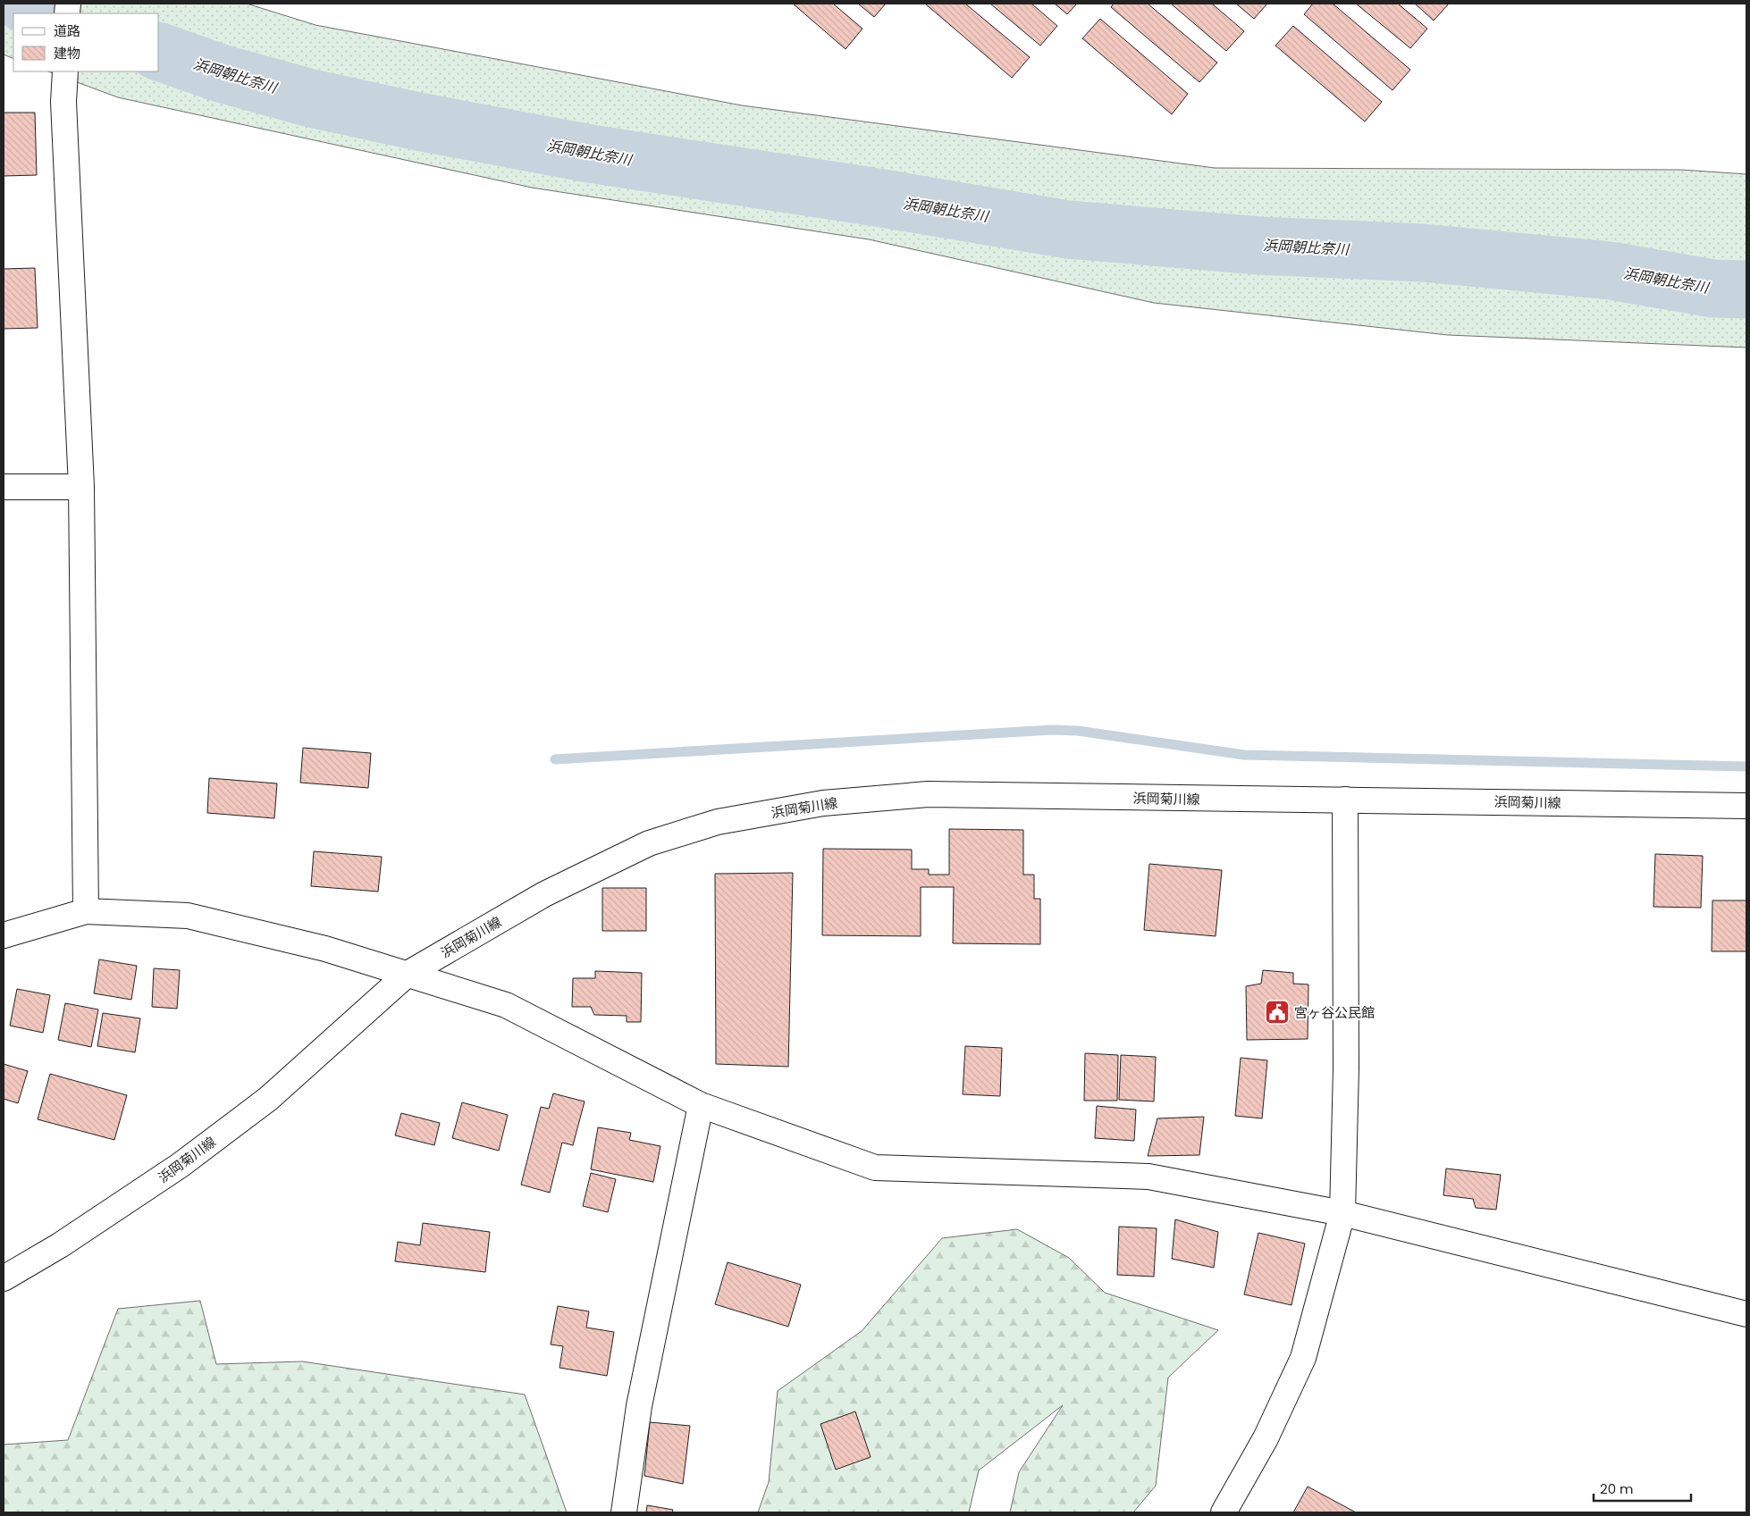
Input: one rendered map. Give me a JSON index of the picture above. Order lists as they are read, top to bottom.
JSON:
{
  "streets": {
    "street": ["浜岡菊川線"]
  },
  "water": ["浜岡朝比奈川"],
  "places": {
    "public building": ["宮ヶ谷公民館"]
  },
  "legend": ["道路", "建物"],
  "scale_bar": "20 m"
}
